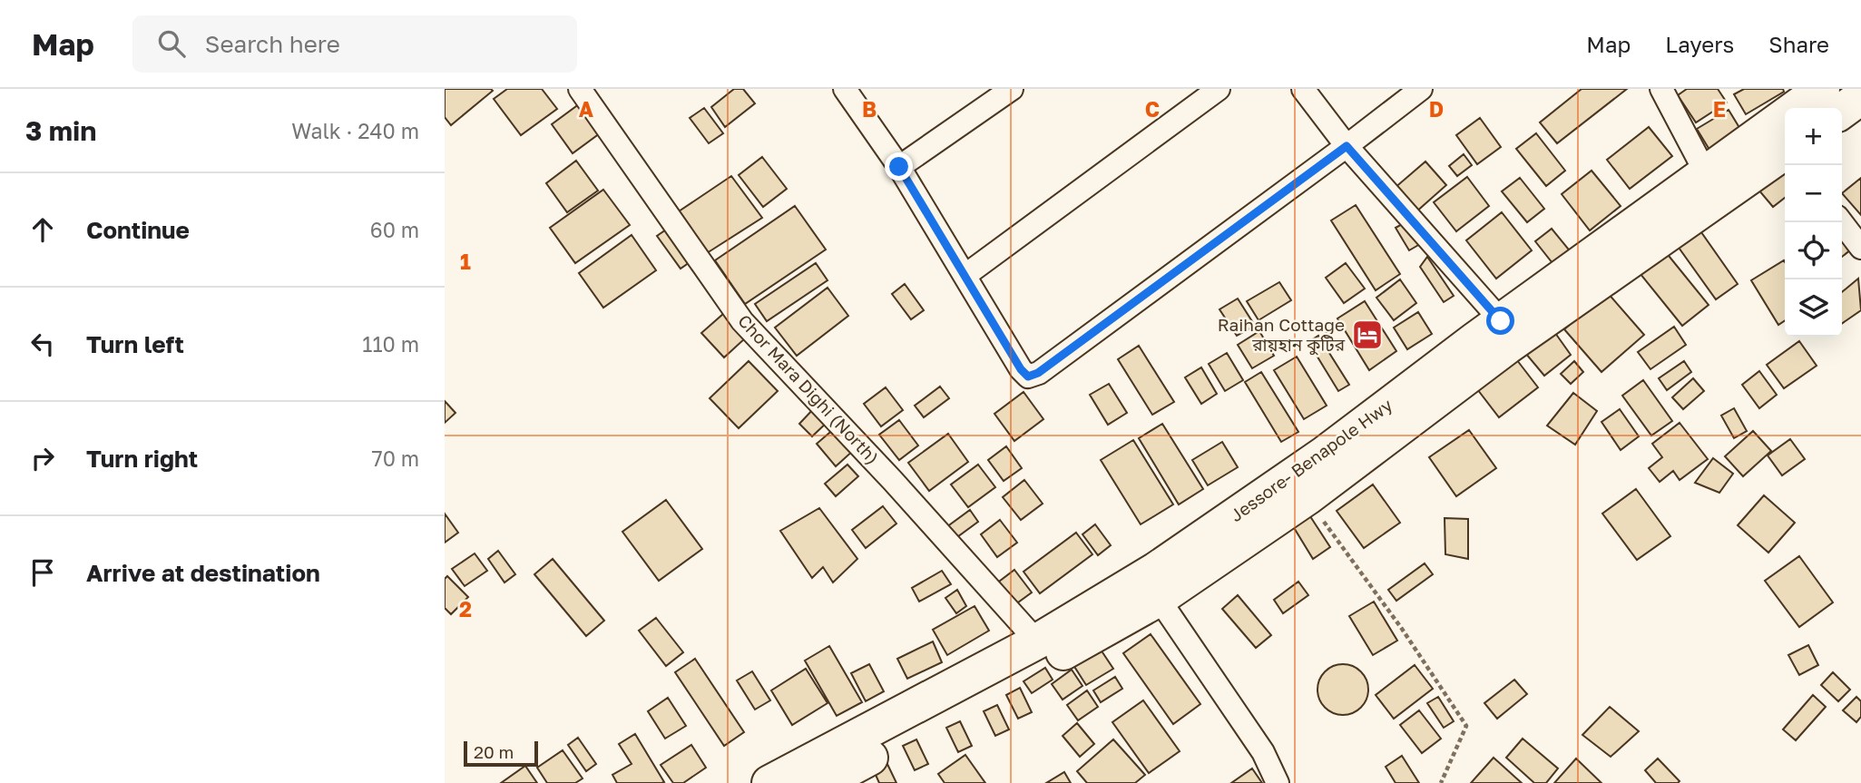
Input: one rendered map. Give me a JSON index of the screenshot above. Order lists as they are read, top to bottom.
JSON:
{
  "streets": {
    "highway": ["Jessore- Benapole Hwy"],
    "street": ["Chor Mara Dighi (North)"]
  },
  "crossings": [
    ["Chor Mara Dighi (North)", "Jessore- Benapole Hwy"]
  ],
  "places": {
    "hotel": ["Raihan Cottage রায়হান কুটির"]
  },
  "scale_bar": "20 m",
  "page": {
    "header": "Map",
    "search": "Search here",
    "nav": ["Map", "Layers", "Share"],
    "heading": ["3 min", "Walk · 240 m"],
    "map_buttons": ["+", "−"],
    "list": [
      ["Continue", "60 m"],
      ["Turn left", "110 m"],
      ["Turn right", "70 m"],
      "Arrive at destination"
    ],
    "scale": "20 m"
  },
  "grid": {
    "columns": [
      "A",
      "B",
      "C",
      "D",
      "E"
    ],
    "rows": ["1", "2"]
  }
}
